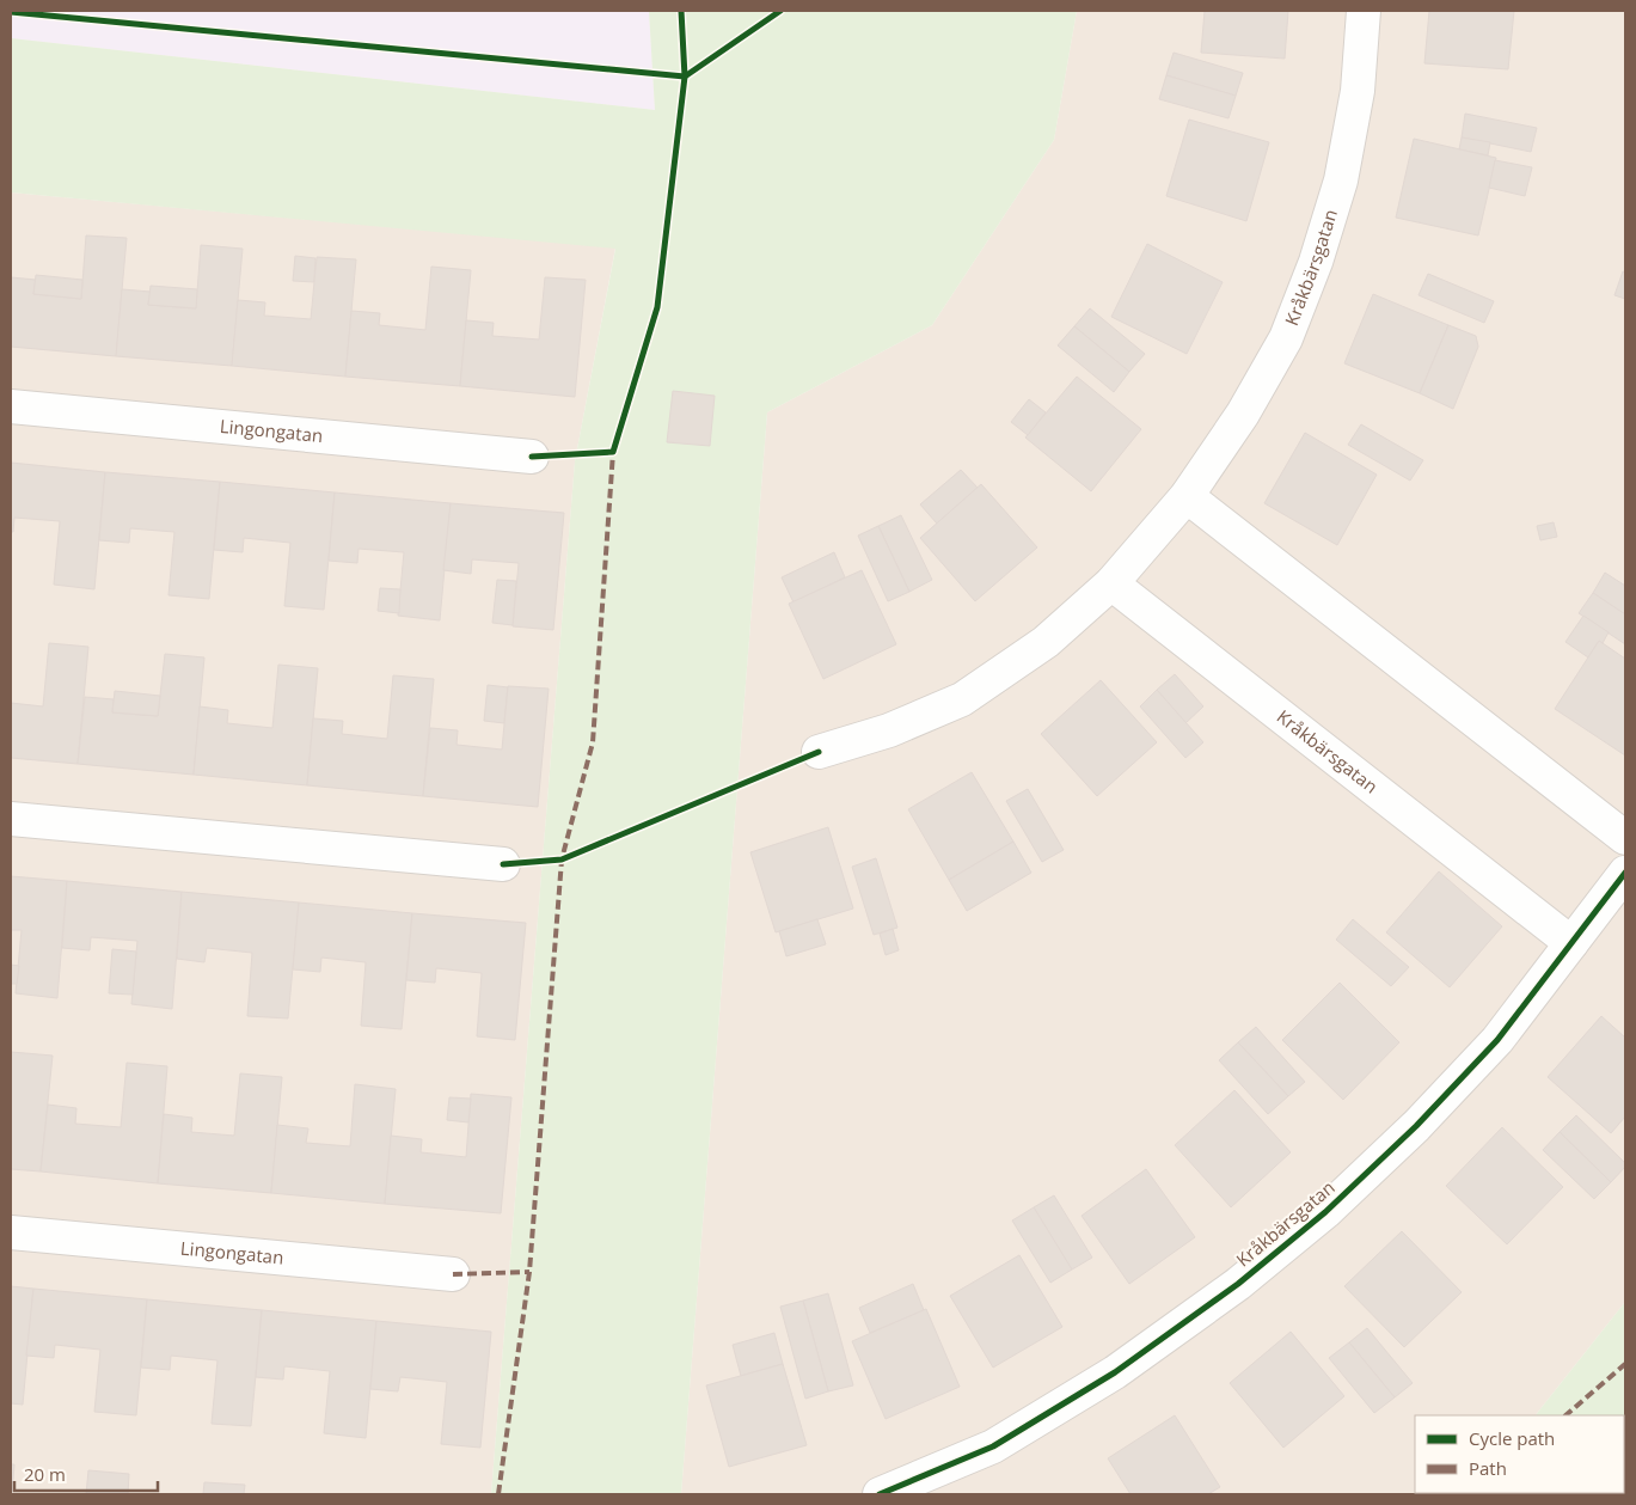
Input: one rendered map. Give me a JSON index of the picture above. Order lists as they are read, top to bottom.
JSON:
{
  "streets": {
    "street": ["Kråkbärsgatan", "Lingongatan"]
  },
  "legend": ["Cycle path", "Path"],
  "scale_bar": "20 m"
}
